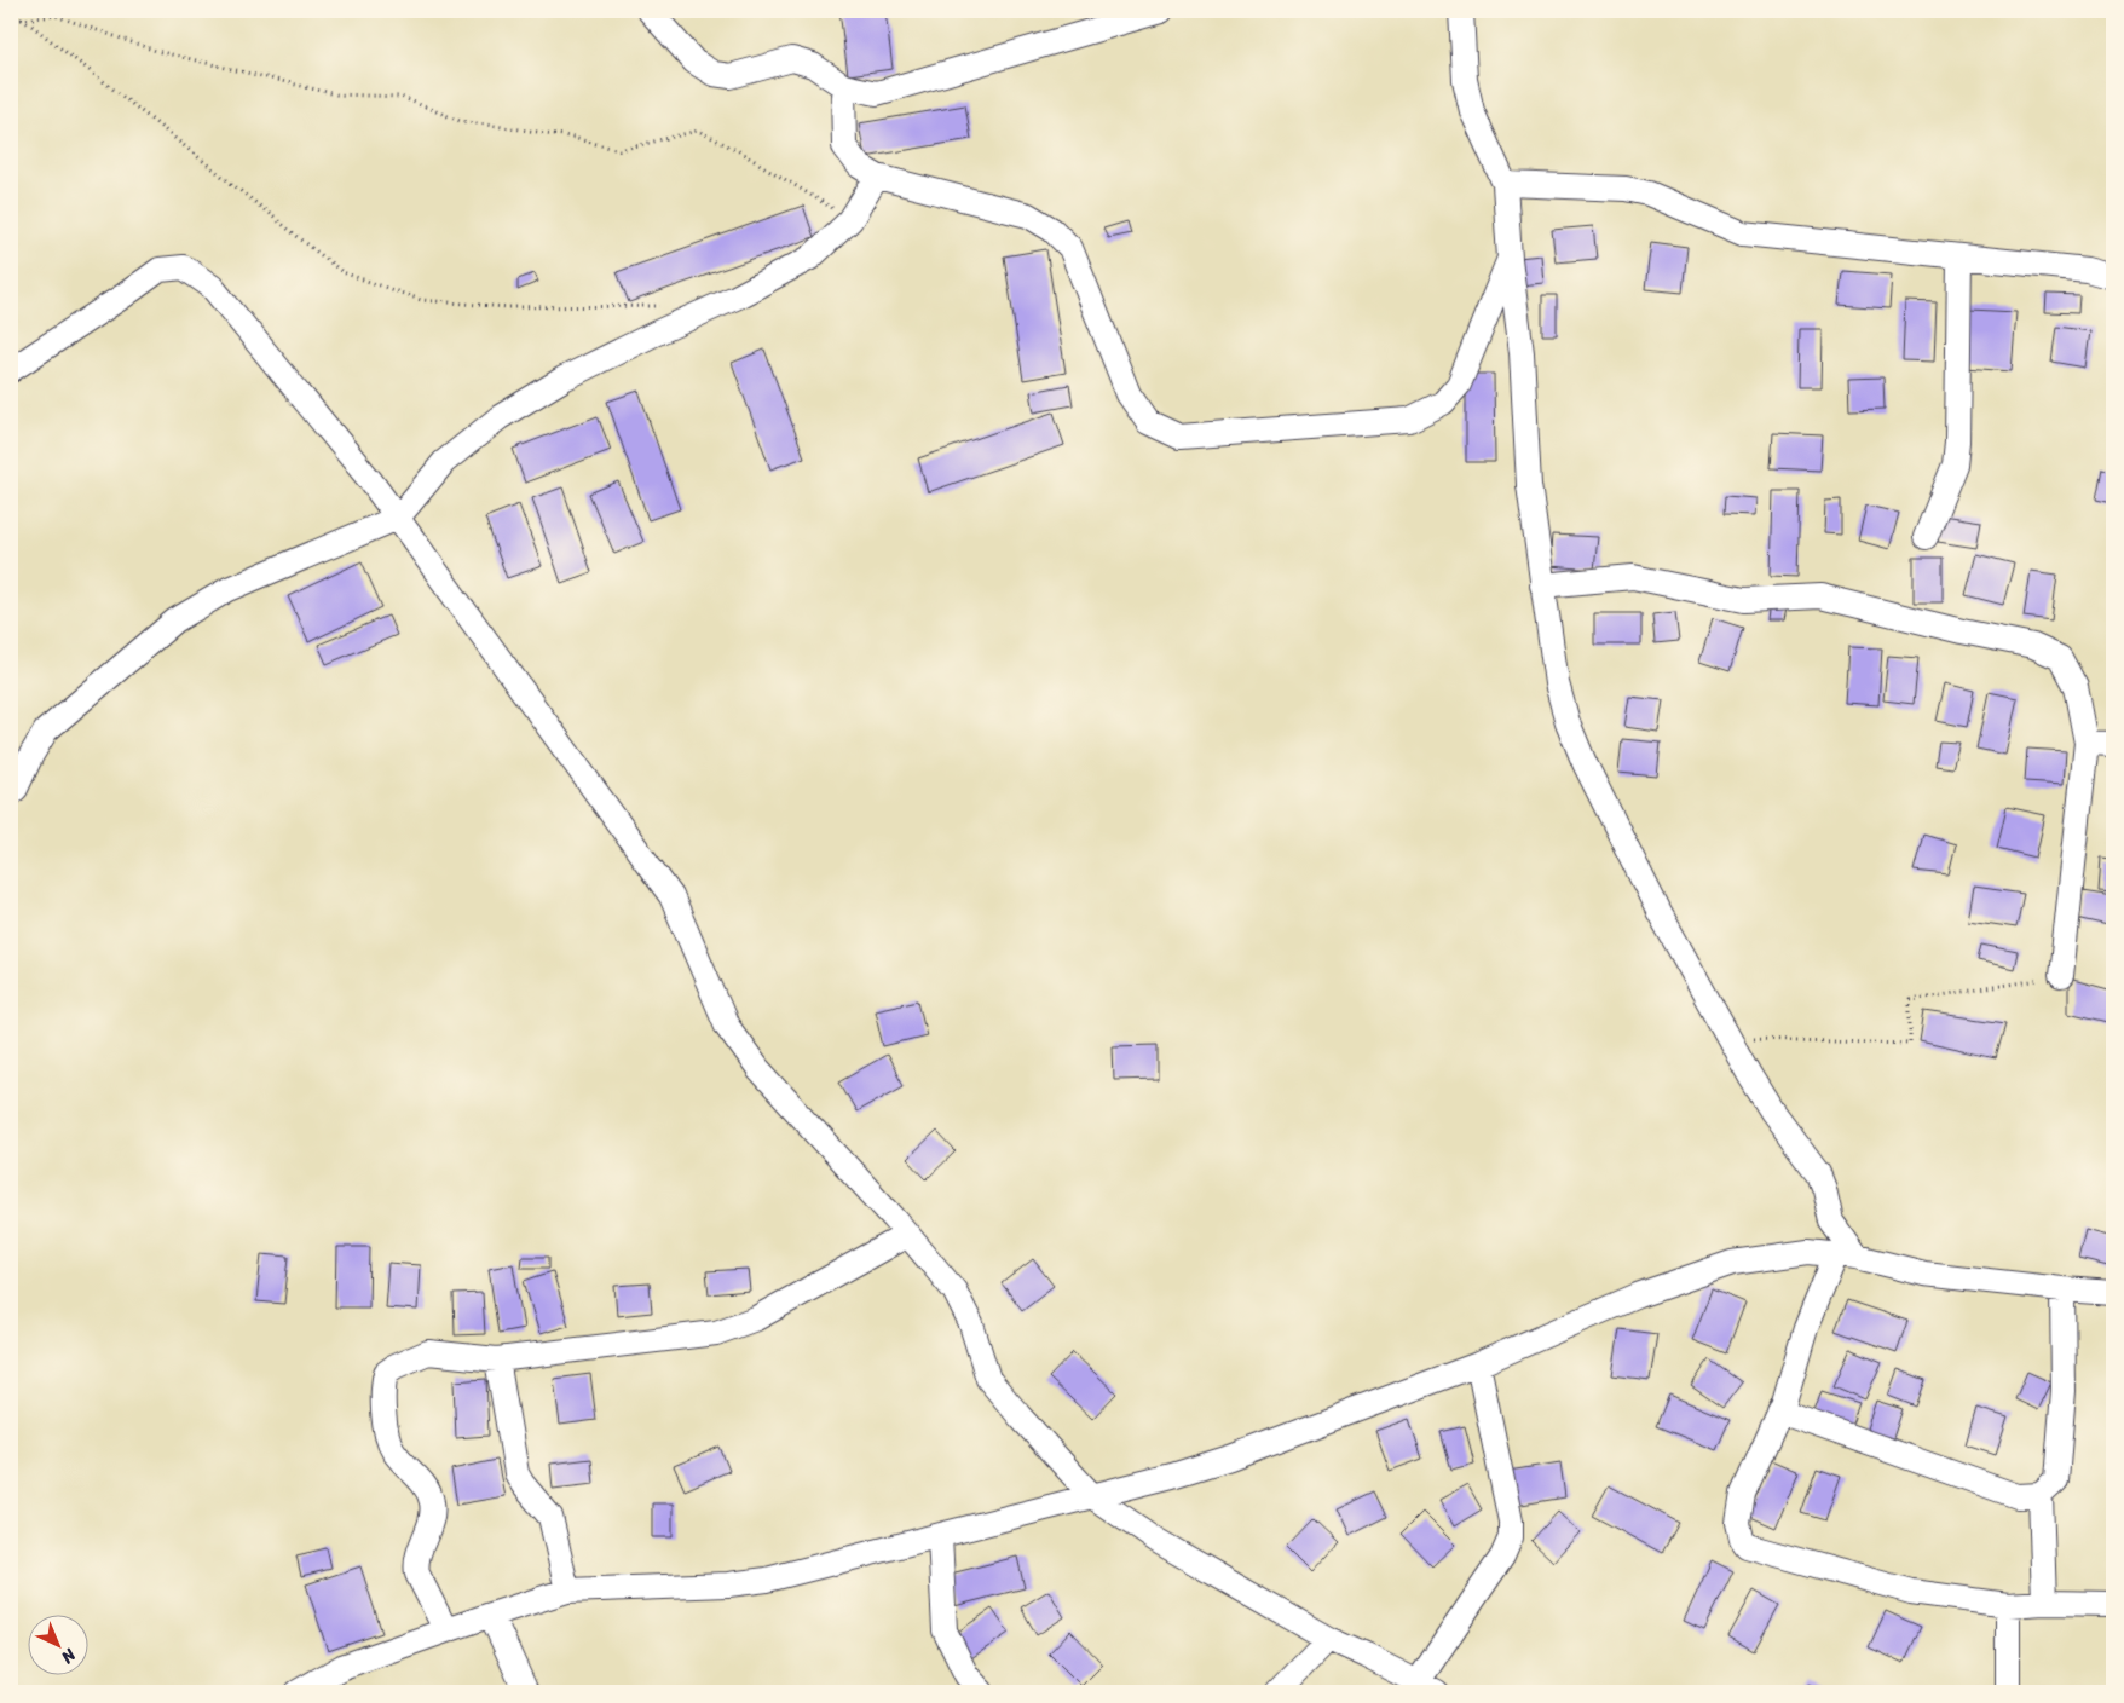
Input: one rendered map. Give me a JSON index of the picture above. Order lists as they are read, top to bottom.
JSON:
{
  "north": "bottom right"
}
